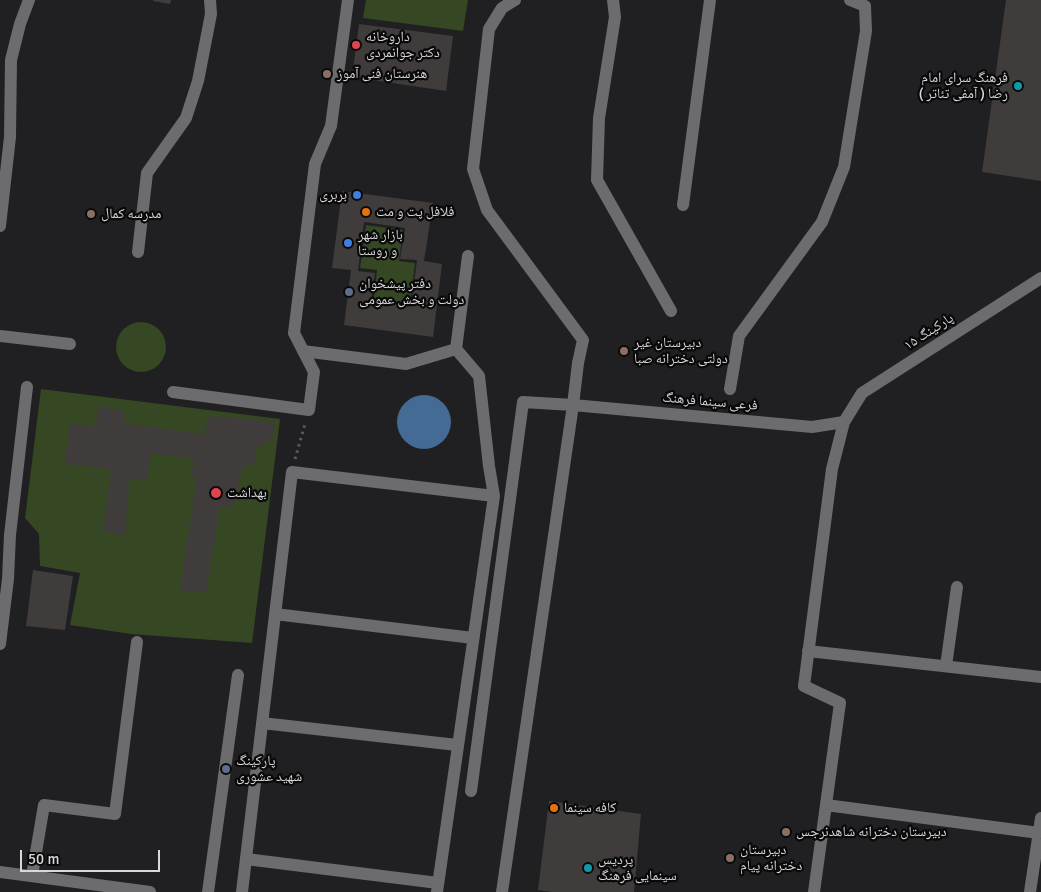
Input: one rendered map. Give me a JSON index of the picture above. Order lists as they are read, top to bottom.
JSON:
{
  "streets": {
    "street": ["پارکینگ ۱۵", "فرعی سینما فرهنگ"]
  },
  "crossings": [
    ["پارکینگ ۱۵", "فرعی سینما فرهنگ"]
  ],
  "places": [
    "داروخانه دکتر جوانمردی",
    "هنرستان فنی آموز",
    "فرهنگ سرای امام رضا ( آمفی تئاتر )",
    "بربری",
    "فلافل پت و مت",
    "مدرسه کمال",
    "بازار شهر و روستا",
    "دفتر پیشخوان دولت و بخش عمومی",
    "دبیرستان غیر دولتی دخترانه صبا",
    "بهداشت",
    "پارکینگ شهید عشوری",
    "کافه سینما",
    "دبیرستان دخترانه شاهدنرجس",
    "دبیرستان دخترانه پیام",
    "پردیس سینمایی فرهنگ"
  ],
  "scale_bar": "50 m"
}
